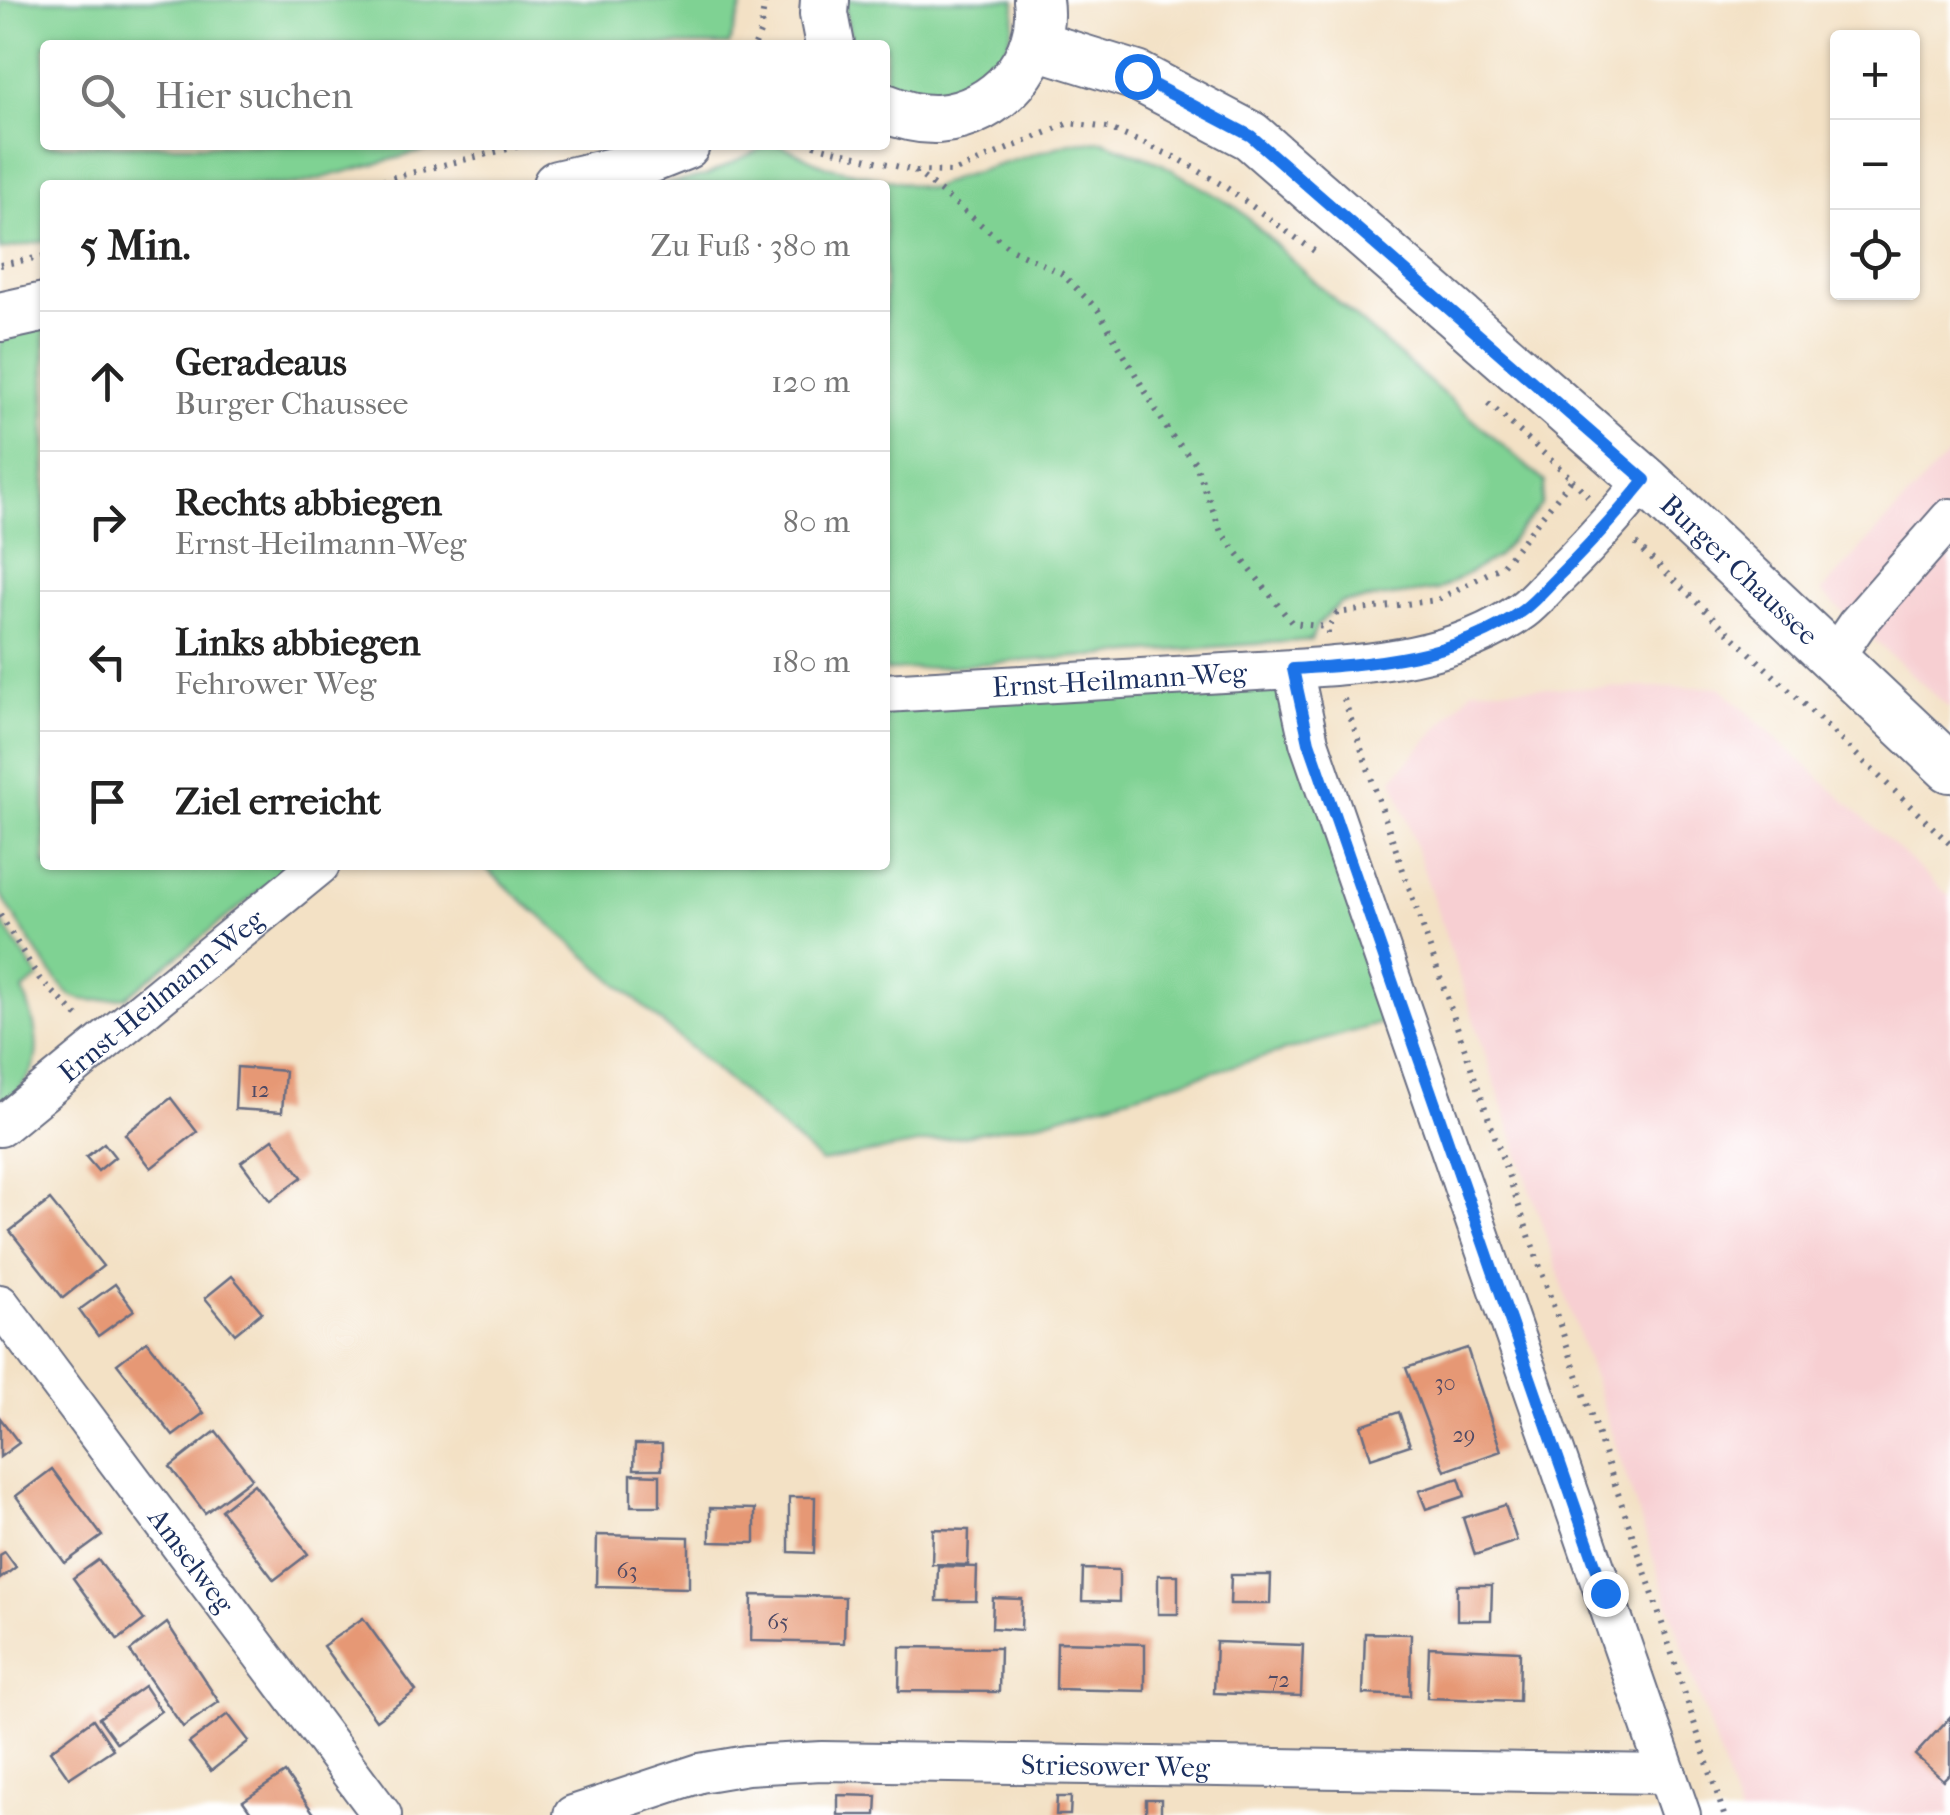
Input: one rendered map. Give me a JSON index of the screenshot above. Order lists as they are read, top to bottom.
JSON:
{
  "streets": {
    "main road": ["Burger Chaussee"],
    "street": ["Ernst-Heilmann-Weg", "Amselweg", "Striesower Weg"]
  },
  "crossings": [
    ["Burger Chaussee", "Ernst-Heilmann-Weg"]
  ],
  "house_numbers": [
    "12",
    "30",
    "29",
    "63",
    "65",
    "72"
  ],
  "page": {
    "map_buttons": ["+", "−"],
    "search": "Hier suchen",
    "heading": ["5 Min.", "Zu Fuß · 380 m"],
    "list": [
      ["Geradeaus", "Burger Chaussee", "120 m"],
      ["Rechts abbiegen", "Ernst-Heilmann-Weg", "80 m"],
      ["Links abbiegen", "Fehrower Weg", "180 m"],
      "Ziel erreicht"
    ]
  }
}
